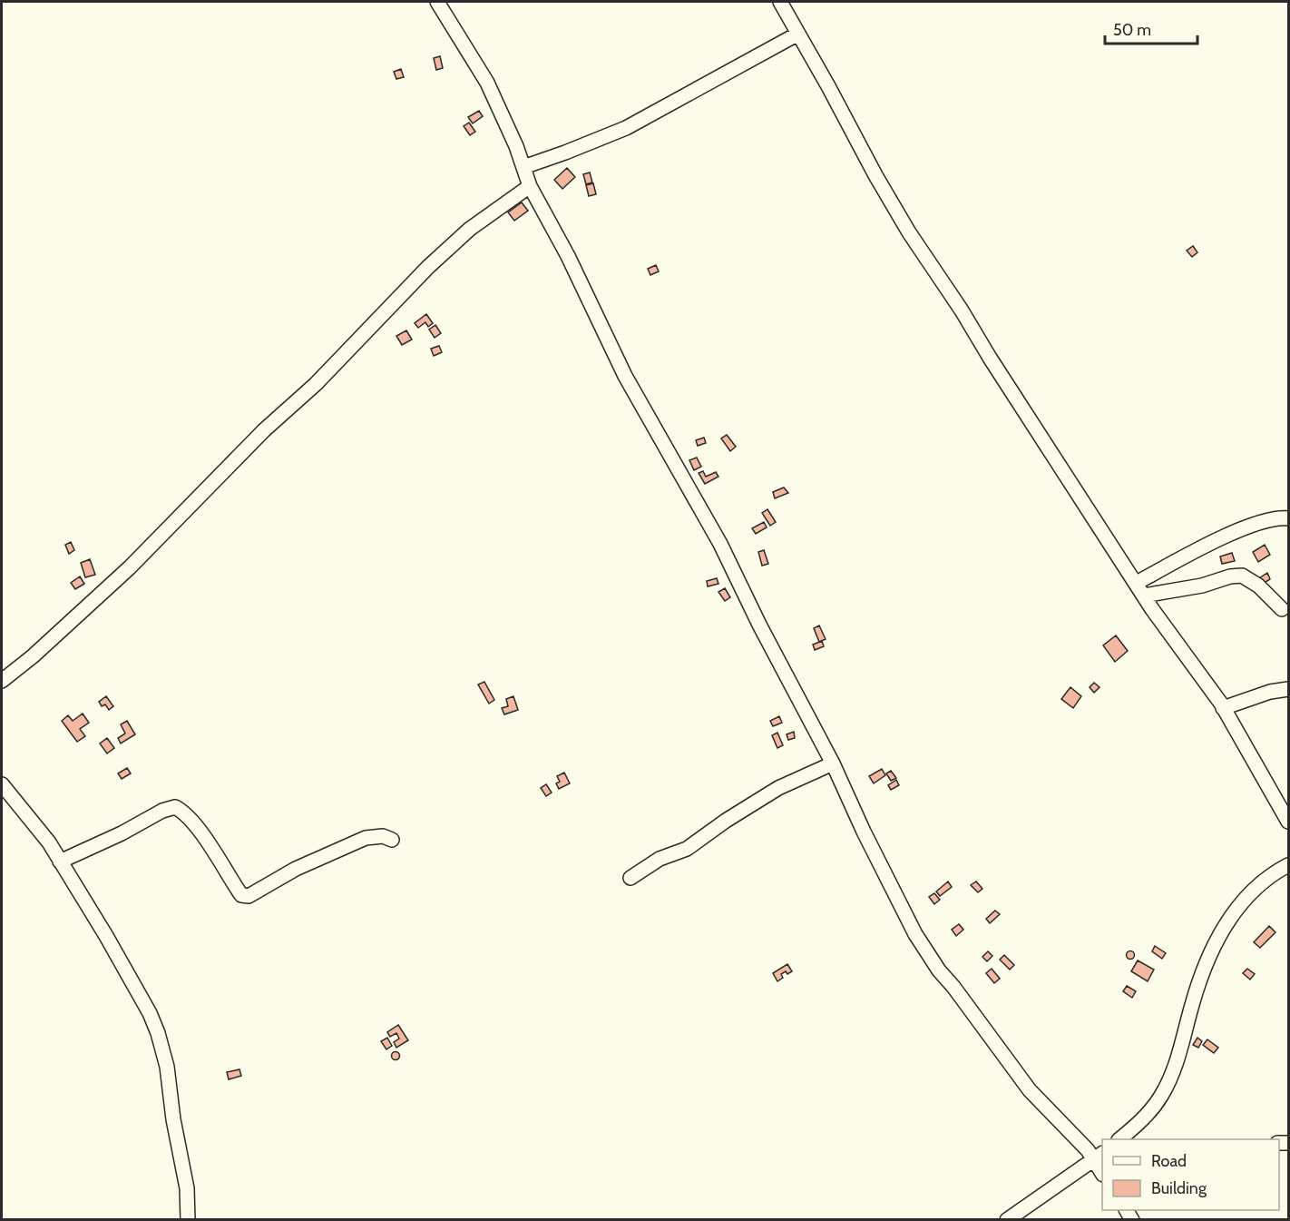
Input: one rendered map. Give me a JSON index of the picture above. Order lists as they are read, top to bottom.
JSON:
{
  "legend": ["Road", "Building"],
  "scale_bar": "50 m"
}
